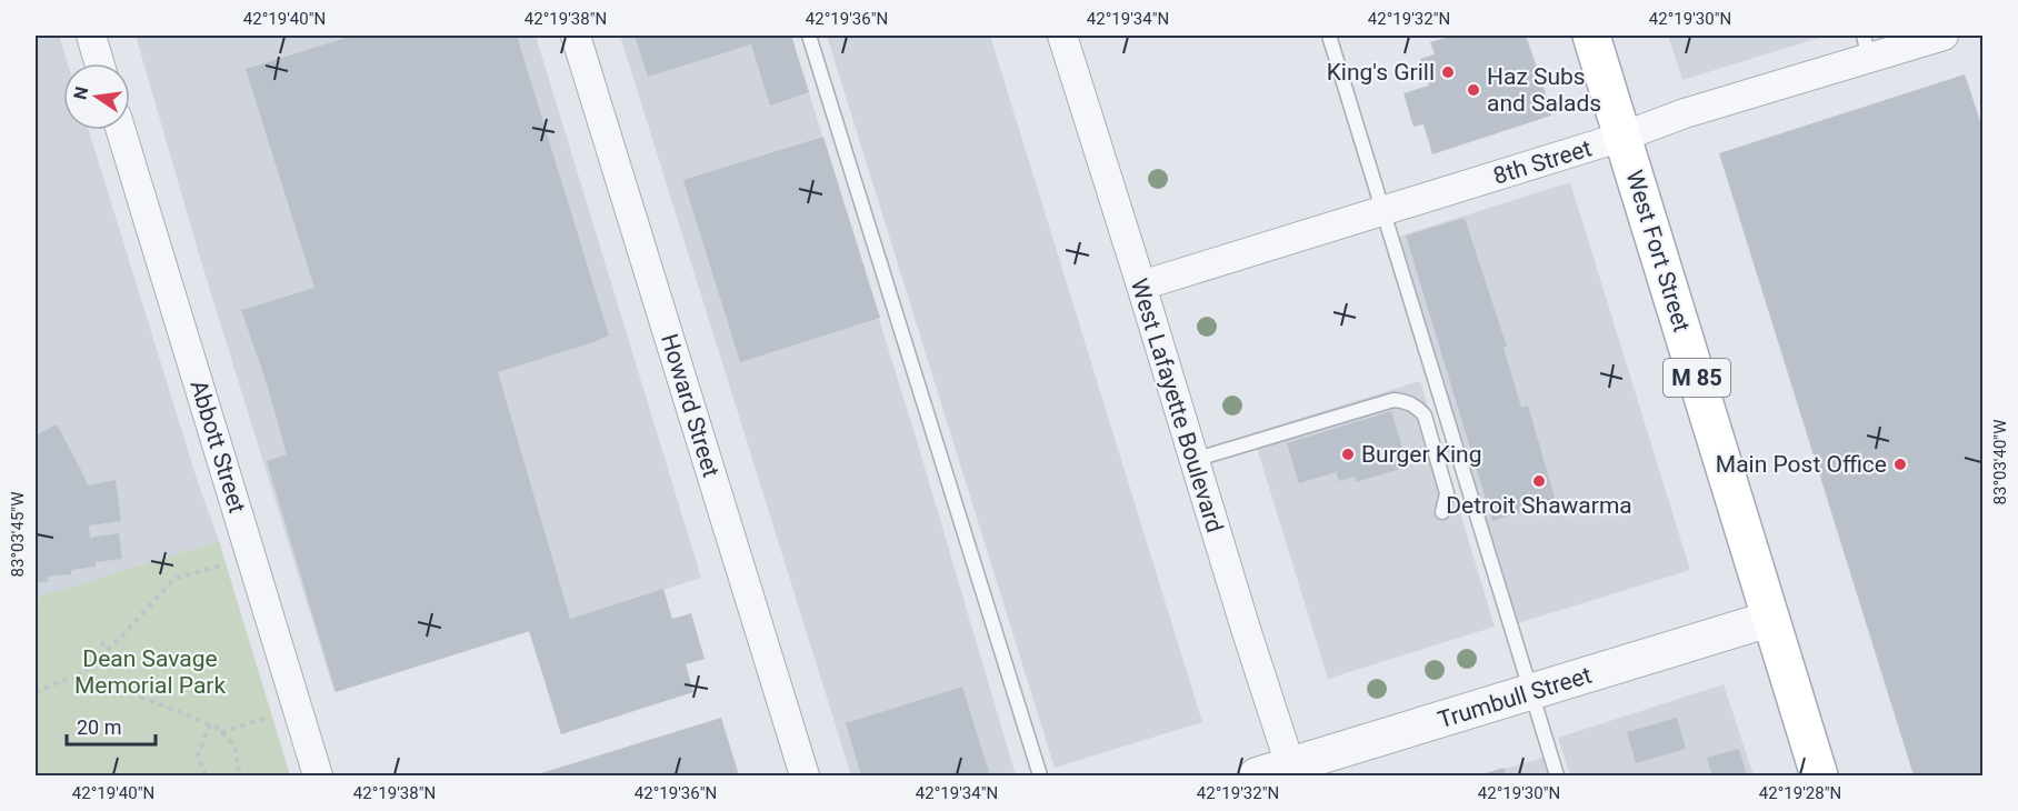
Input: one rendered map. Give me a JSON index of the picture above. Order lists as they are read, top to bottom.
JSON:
{
  "streets": {
    "main road": ["West Fort Street", "M 85"],
    "street": [
      "8th Street",
      "Howard Street",
      "West Lafayette Boulevard",
      "Abbott Street",
      "Trumbull Street"
    ]
  },
  "crossings": [
    ["8th Street", "West Fort Street"],
    ["8th Street", "West Lafayette Boulevard"],
    ["West Fort Street", "M 85"],
    ["West Fort Street", "Trumbull Street"],
    ["M 85", "Trumbull Street"],
    ["West Lafayette Boulevard", "Trumbull Street"]
  ],
  "parks": ["Dean Savage Memorial Park"],
  "places": [
    "King's Grill",
    "Haz Subs and Salads",
    "Burger King",
    "Main Post Office",
    "Detroit Shawarma"
  ],
  "scale_bar": "20 m",
  "north": "left",
  "coordinates": [
    "42°19'40\"N",
    "42°19'38\"N",
    "42°19'36\"N",
    "42°19'34\"N",
    "42°19'32\"N",
    "42°19'30\"N",
    "83°03'40\"W",
    "83°03'45\"W",
    "42°19'28\"N"
  ]
}
